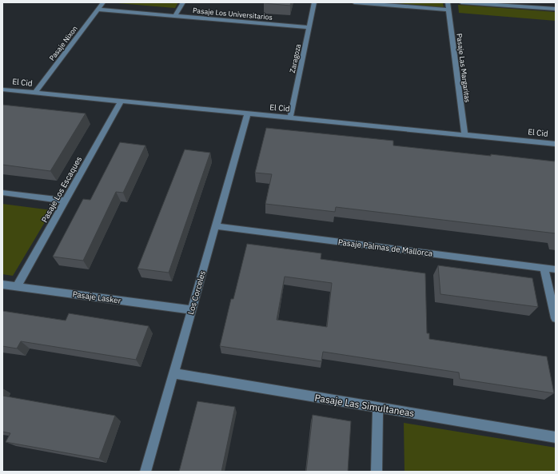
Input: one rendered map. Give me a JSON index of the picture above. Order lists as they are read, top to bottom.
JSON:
{
  "streets": {
    "street": [
      "Pasaje Los Universitarios",
      "Pasaje Nixon",
      "Zaragoza",
      "Pasaje Las Margaritas",
      "El Cid",
      "Pasaje Los Escaques",
      "Pasaje Palmas de Mallorca",
      "Los Corceles",
      "Pasaje Lasker",
      "Pasaje Las Simultaneas"
    ]
  },
  "crossings": [
    ["Pasaje Los Universitarios", "Pasaje Nixon"],
    ["Pasaje Los Universitarios", "Zaragoza"],
    ["Pasaje Nixon", "El Cid"],
    ["Zaragoza", "El Cid"],
    ["Pasaje Las Margaritas", "El Cid"],
    ["El Cid", "Pasaje Los Escaques"],
    ["El Cid", "Los Corceles"],
    ["Pasaje Los Escaques", "Pasaje Lasker"],
    ["Pasaje Palmas de Mallorca", "Los Corceles"],
    ["Los Corceles", "Pasaje Lasker"],
    ["Los Corceles", "Pasaje Las Simultaneas"]
  ]
}
